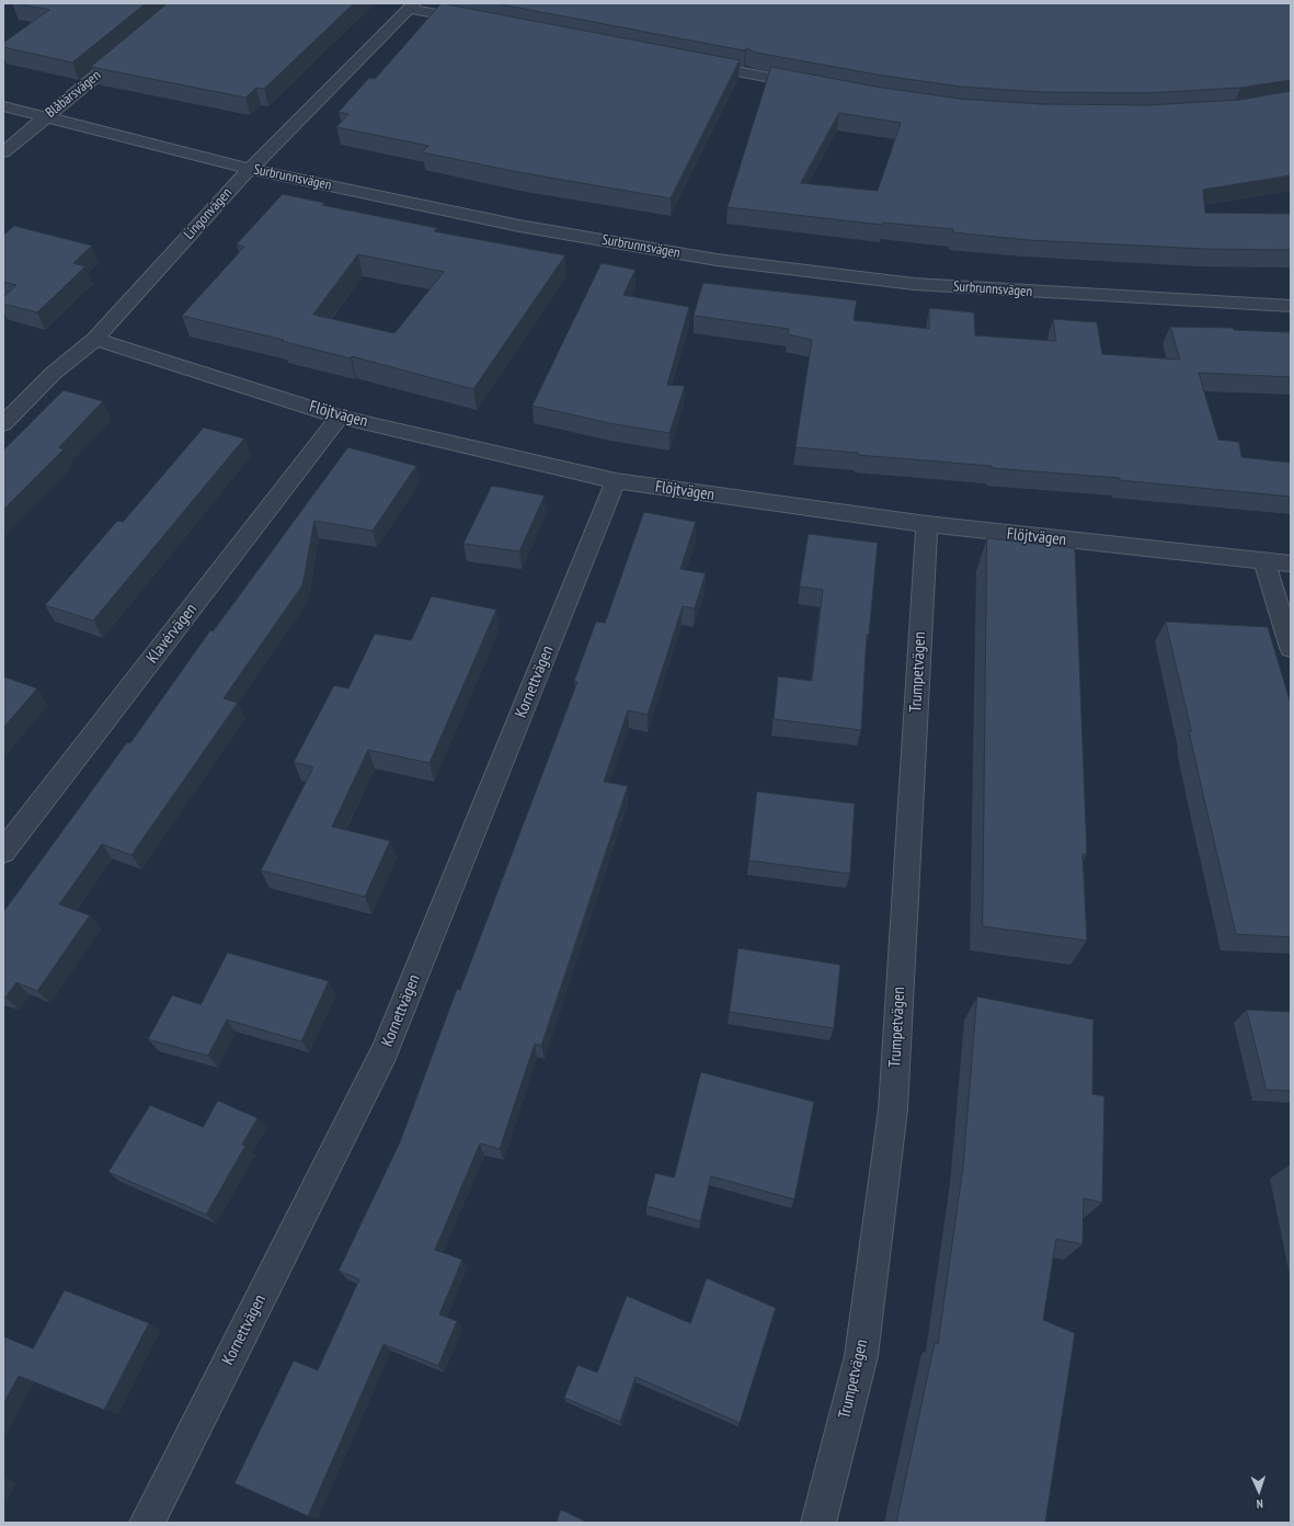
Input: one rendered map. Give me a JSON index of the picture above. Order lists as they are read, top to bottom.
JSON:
{
  "streets": {
    "street": [
      "Blåbärsvägen",
      "Surbrunnsvägen",
      "Lingonvägen",
      "Flöjtvägen",
      "Klavérvägen",
      "Trumpetvägen",
      "Kornettvägen"
    ]
  },
  "crossings": [
    ["Blåbärsvägen", "Surbrunnsvägen"],
    ["Surbrunnsvägen", "Lingonvägen"],
    ["Lingonvägen", "Flöjtvägen"],
    ["Flöjtvägen", "Klavérvägen"],
    ["Flöjtvägen", "Trumpetvägen"],
    ["Flöjtvägen", "Kornettvägen"]
  ],
  "north": "bottom"
}
